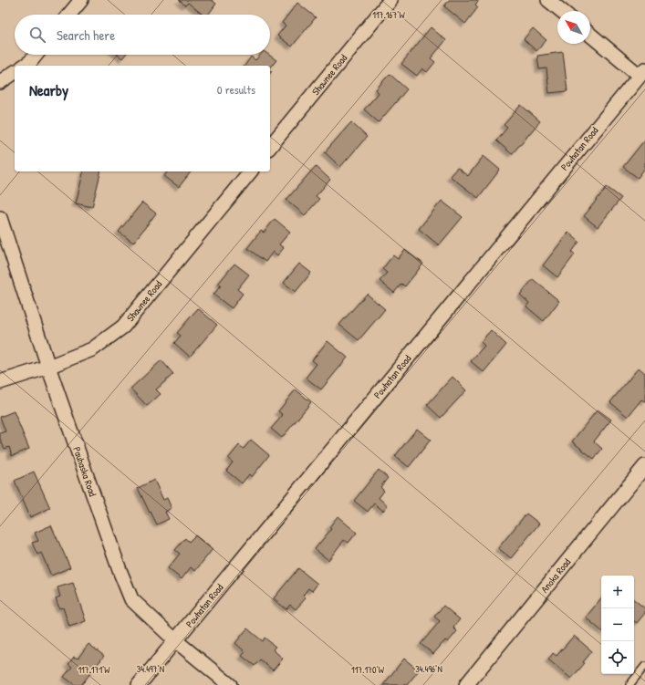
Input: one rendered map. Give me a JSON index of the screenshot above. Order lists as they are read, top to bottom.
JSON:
{
  "streets": {
    "street": [
      "Shawnee Road",
      "Powhatan Road",
      "Pauhaska Road",
      "Anoka Road"
    ]
  },
  "crossings": [
    ["Shawnee Road", "Pauhaska Road"],
    ["Powhatan Road", "Pauhaska Road"]
  ],
  "north": "top left",
  "page": {
    "search": "Search here",
    "heading": ["Nearby", "0 results"],
    "map_buttons": ["+", "−"]
  },
  "coordinates": [
    "117.167°W",
    "34.497°N",
    "34.496°N",
    "117.171°W",
    "117.170°W"
  ]
}
